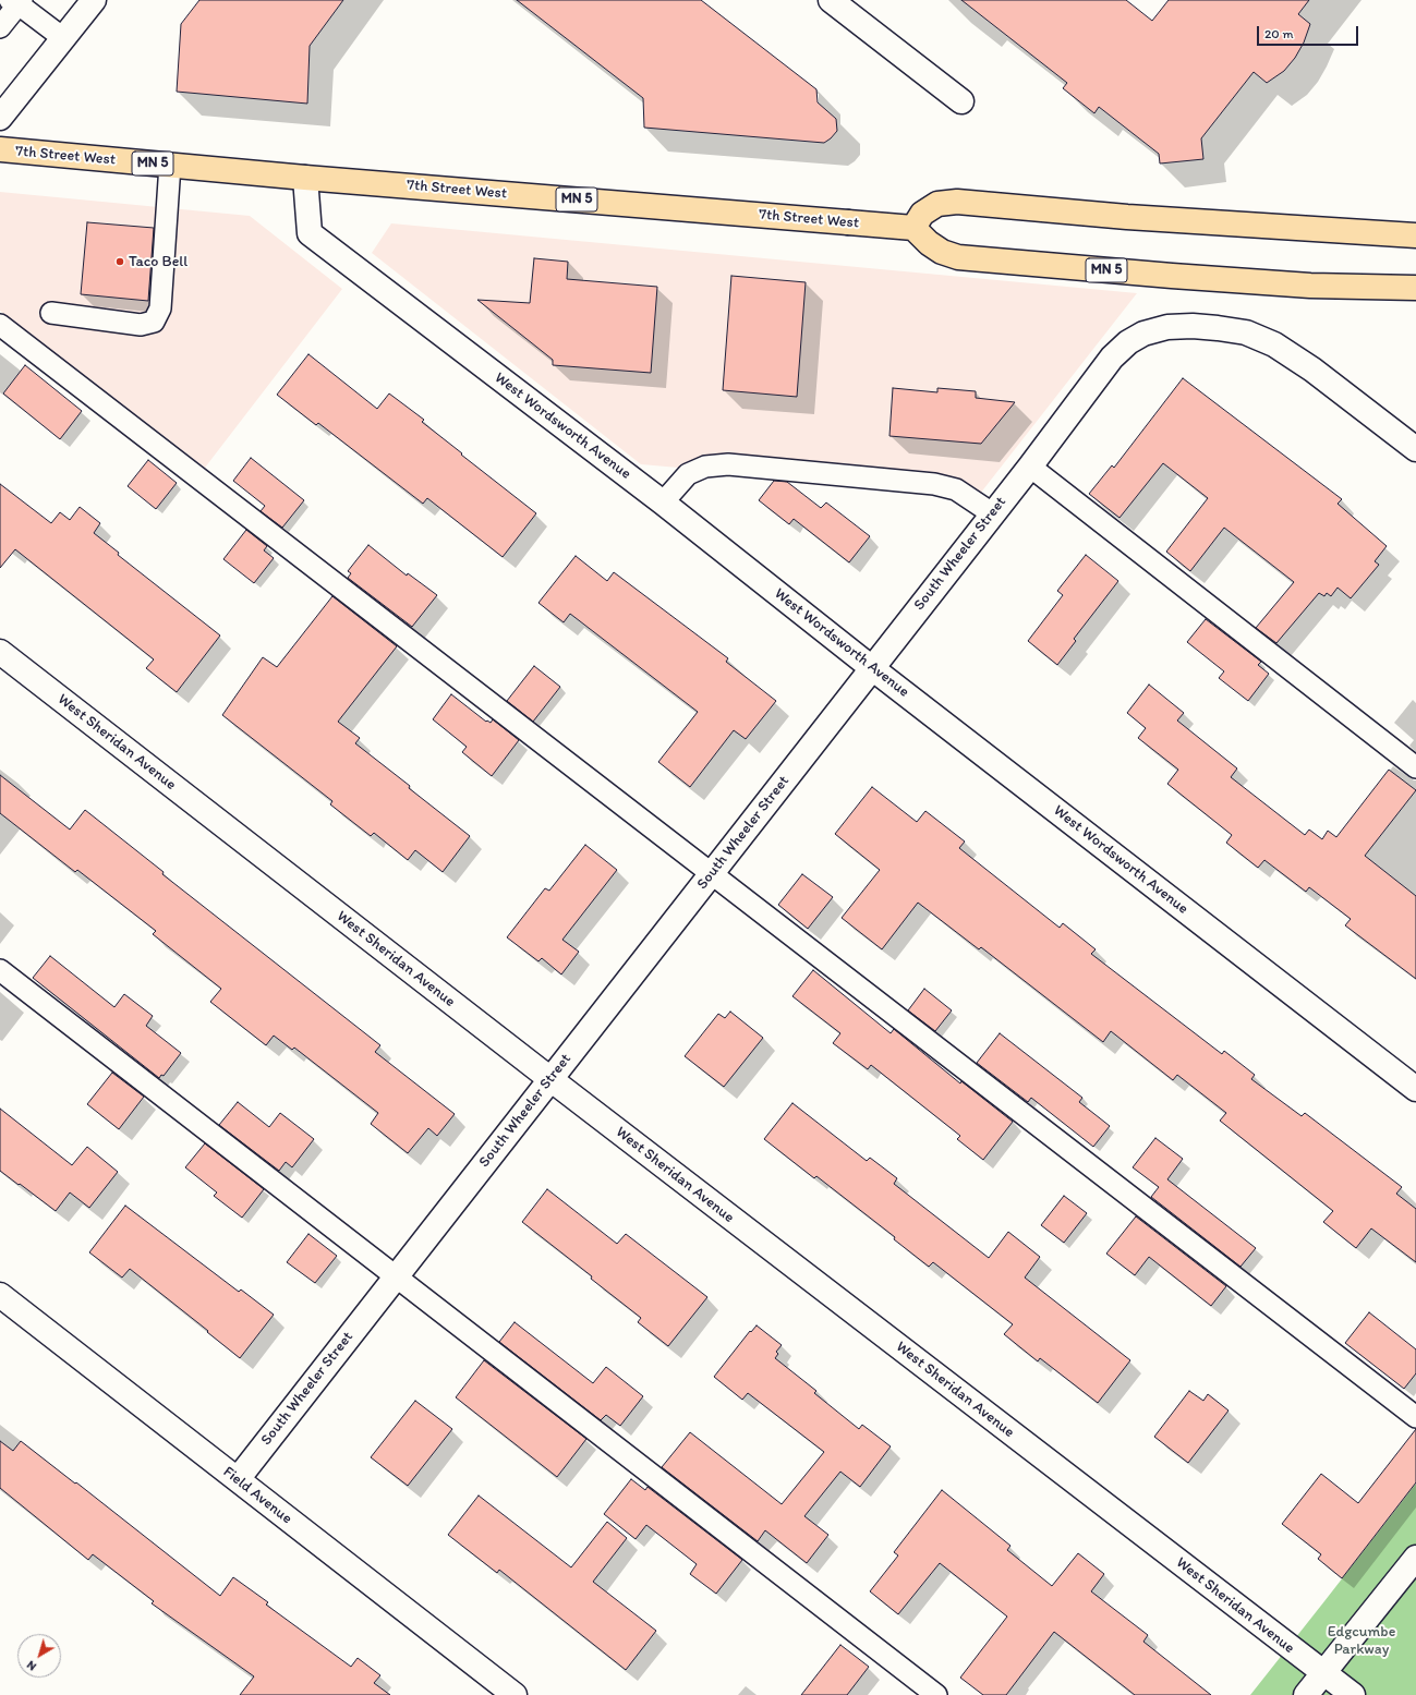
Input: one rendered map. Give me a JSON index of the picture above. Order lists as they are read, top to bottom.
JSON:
{
  "streets": {
    "main road": ["7th Street West", "MN 5"],
    "street": [
      "West Wordsworth Avenue",
      "South Wheeler Street",
      "West Sheridan Avenue",
      "Field Avenue"
    ]
  },
  "crossings": [
    ["7th Street West", "MN 5"],
    ["7th Street West", "West Wordsworth Avenue"],
    ["West Wordsworth Avenue", "South Wheeler Street"],
    ["South Wheeler Street", "West Sheridan Avenue"],
    ["South Wheeler Street", "Field Avenue"]
  ],
  "parks": ["Edgcumbe Parkway"],
  "places": ["Taco Bell"],
  "scale_bar": "20 m",
  "north": "bottom left"
}
